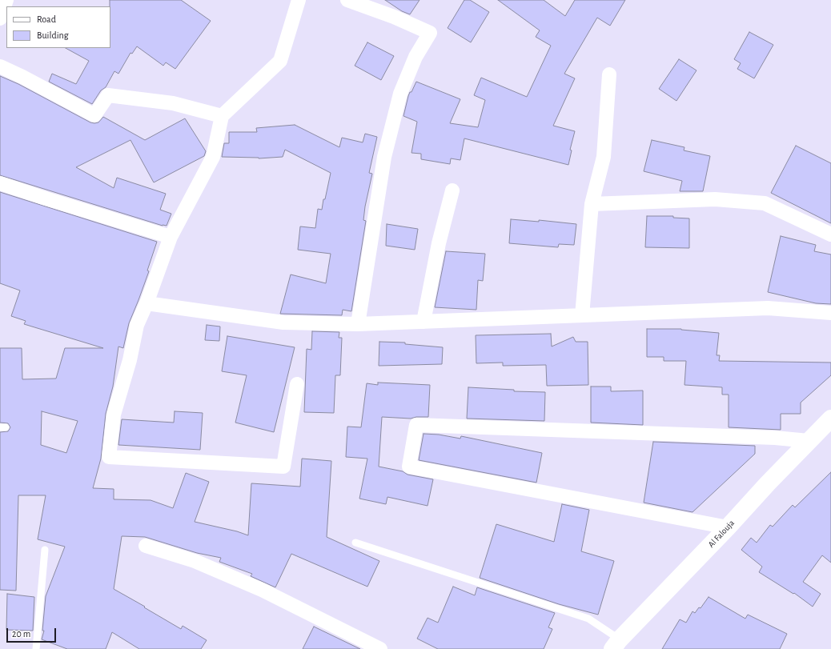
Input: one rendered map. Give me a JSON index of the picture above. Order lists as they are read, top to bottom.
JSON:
{
  "streets": {
    "main road": ["Al Falouja"]
  },
  "legend": ["Road", "Building"],
  "scale_bar": "20 m"
}
